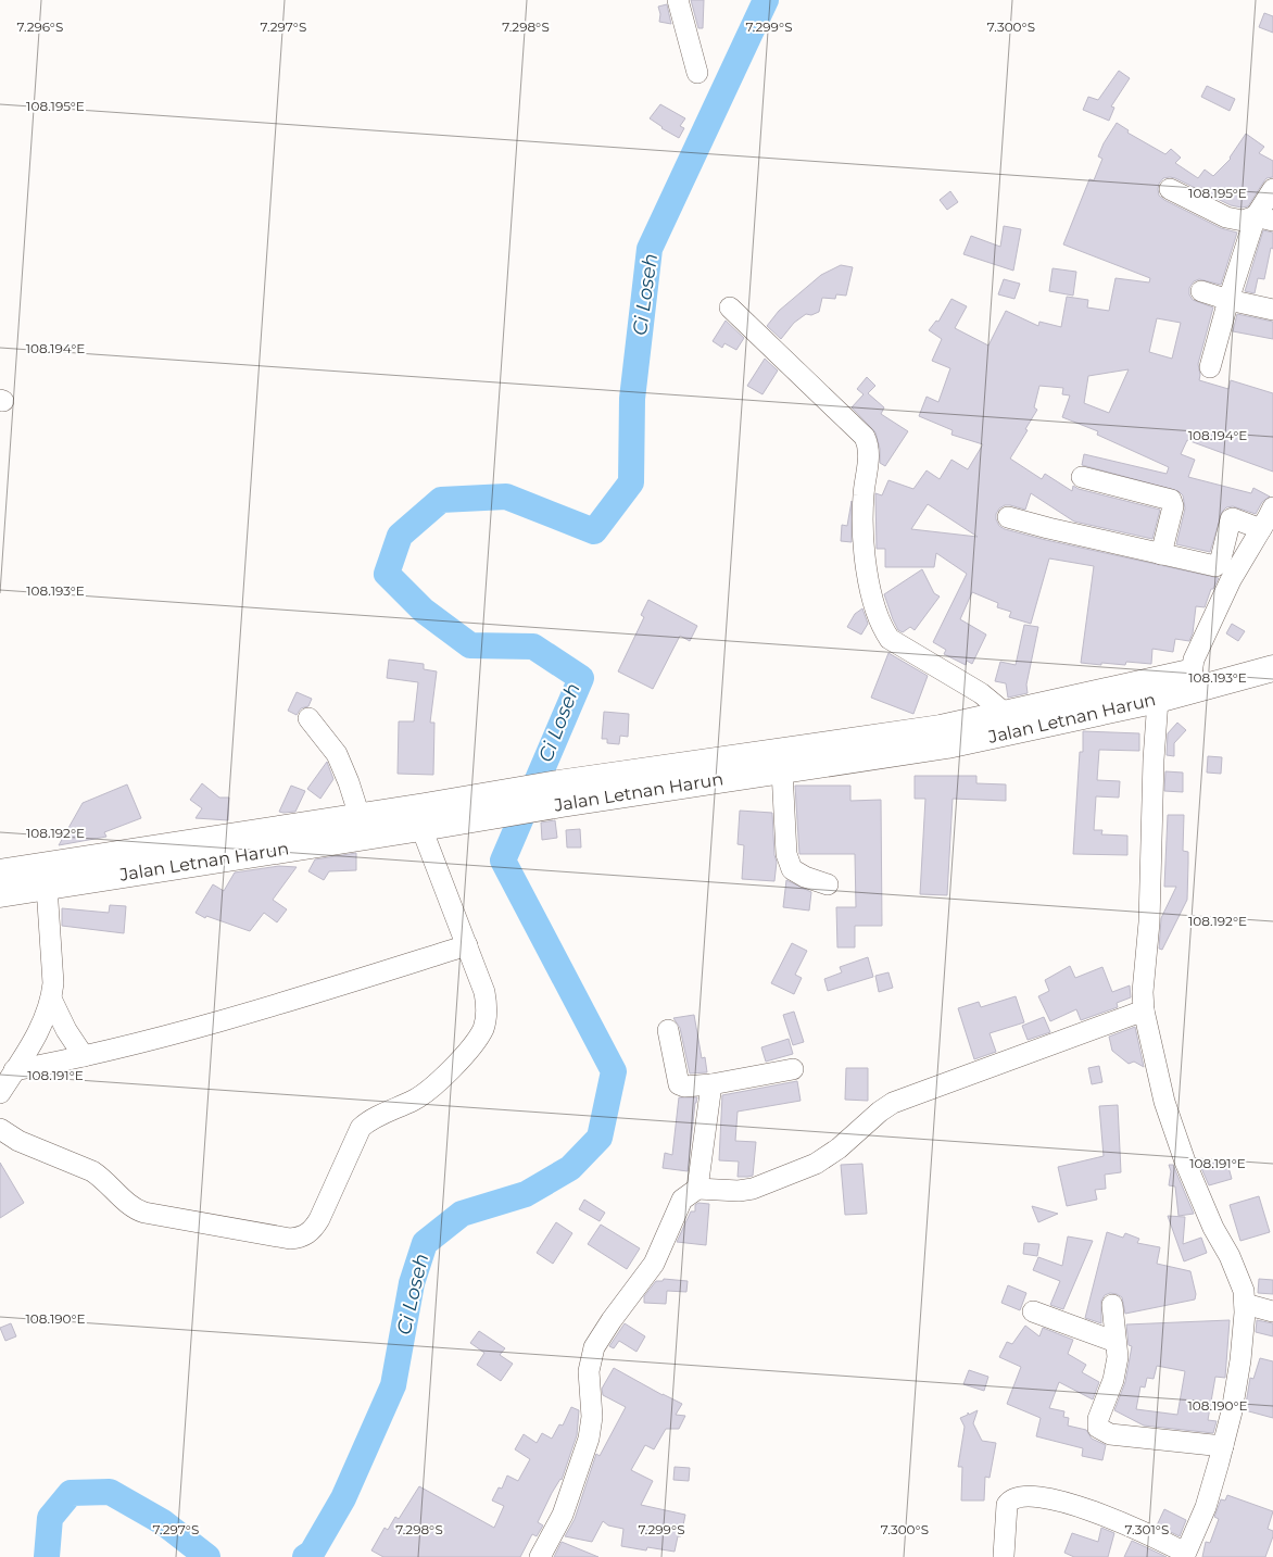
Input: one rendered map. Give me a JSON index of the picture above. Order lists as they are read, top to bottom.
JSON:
{
  "streets": {
    "main road": ["Jalan Letnan Harun"]
  },
  "water": ["Ci Loseh"],
  "coordinates": [
    "7.296°S",
    "7.297°S",
    "7.298°S",
    "7.299°S",
    "7.300°S",
    "108.195°E",
    "108.194°E",
    "108.193°E",
    "108.192°E",
    "108.191°E",
    "108.190°E",
    "7.301°S"
  ]
}
